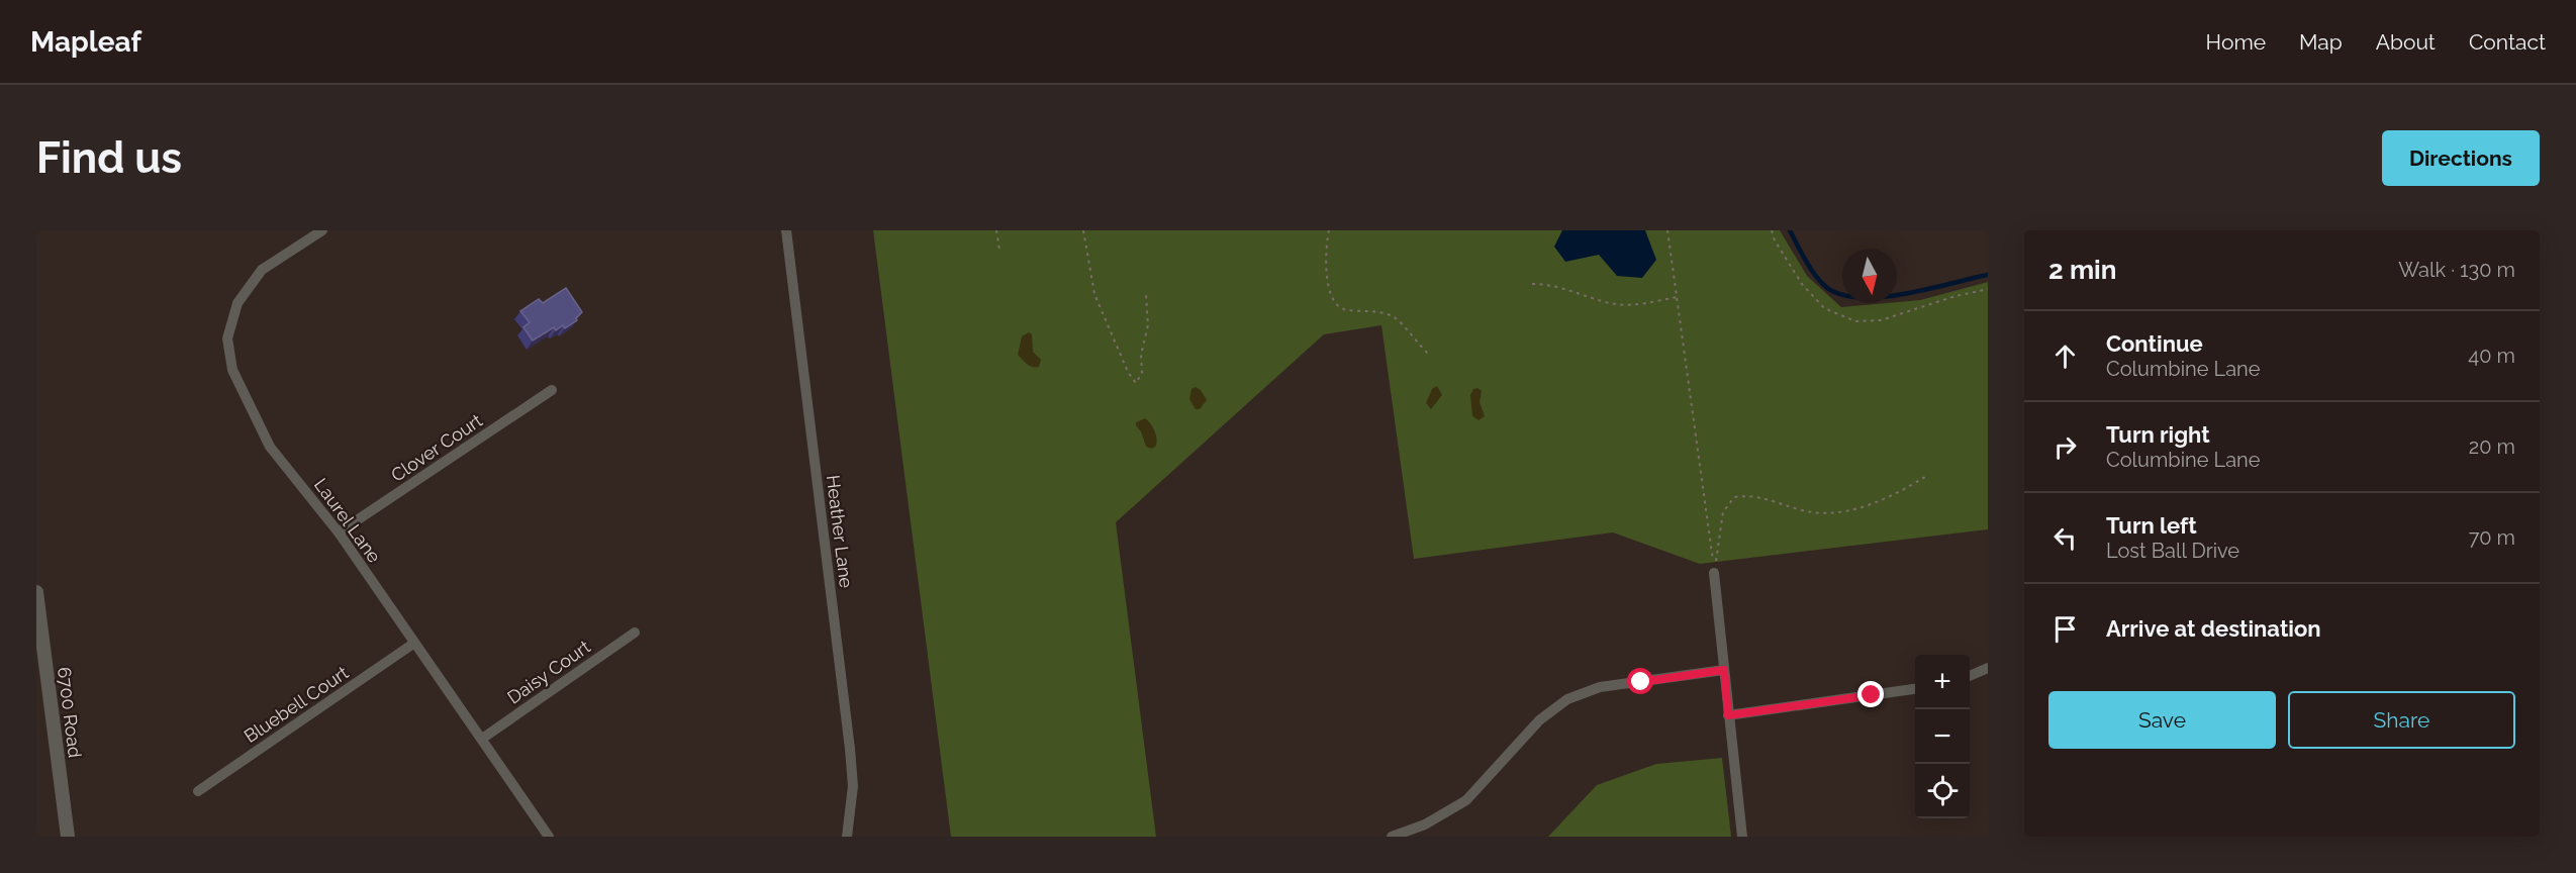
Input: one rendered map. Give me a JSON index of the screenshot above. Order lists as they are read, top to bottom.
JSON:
{
  "streets": {
    "street": [
      "Clover Court",
      "Laurel Lane",
      "Heather Lane",
      "Daisy Court",
      "Bluebell Court",
      "6700 Road"
    ]
  },
  "crossings": [
    ["Clover Court", "Laurel Lane"],
    ["Laurel Lane", "Daisy Court"],
    ["Laurel Lane", "Bluebell Court"]
  ],
  "north": "bottom",
  "page": {
    "header": "Mapleaf",
    "nav": [
      "Home",
      "Map",
      "About",
      "Contact"
    ],
    "buttons": [
      "Directions",
      ["Save", "Share"]
    ],
    "title": "Find us",
    "heading": ["2 min", "Walk · 130 m"],
    "list": [
      ["Continue", "Columbine Lane", "40 m"],
      ["Turn right", "Columbine Lane", "20 m"],
      ["Turn left", "Lost Ball Drive", "70 m"],
      "Arrive at destination"
    ],
    "map_buttons": ["+", "−"]
  }
}
